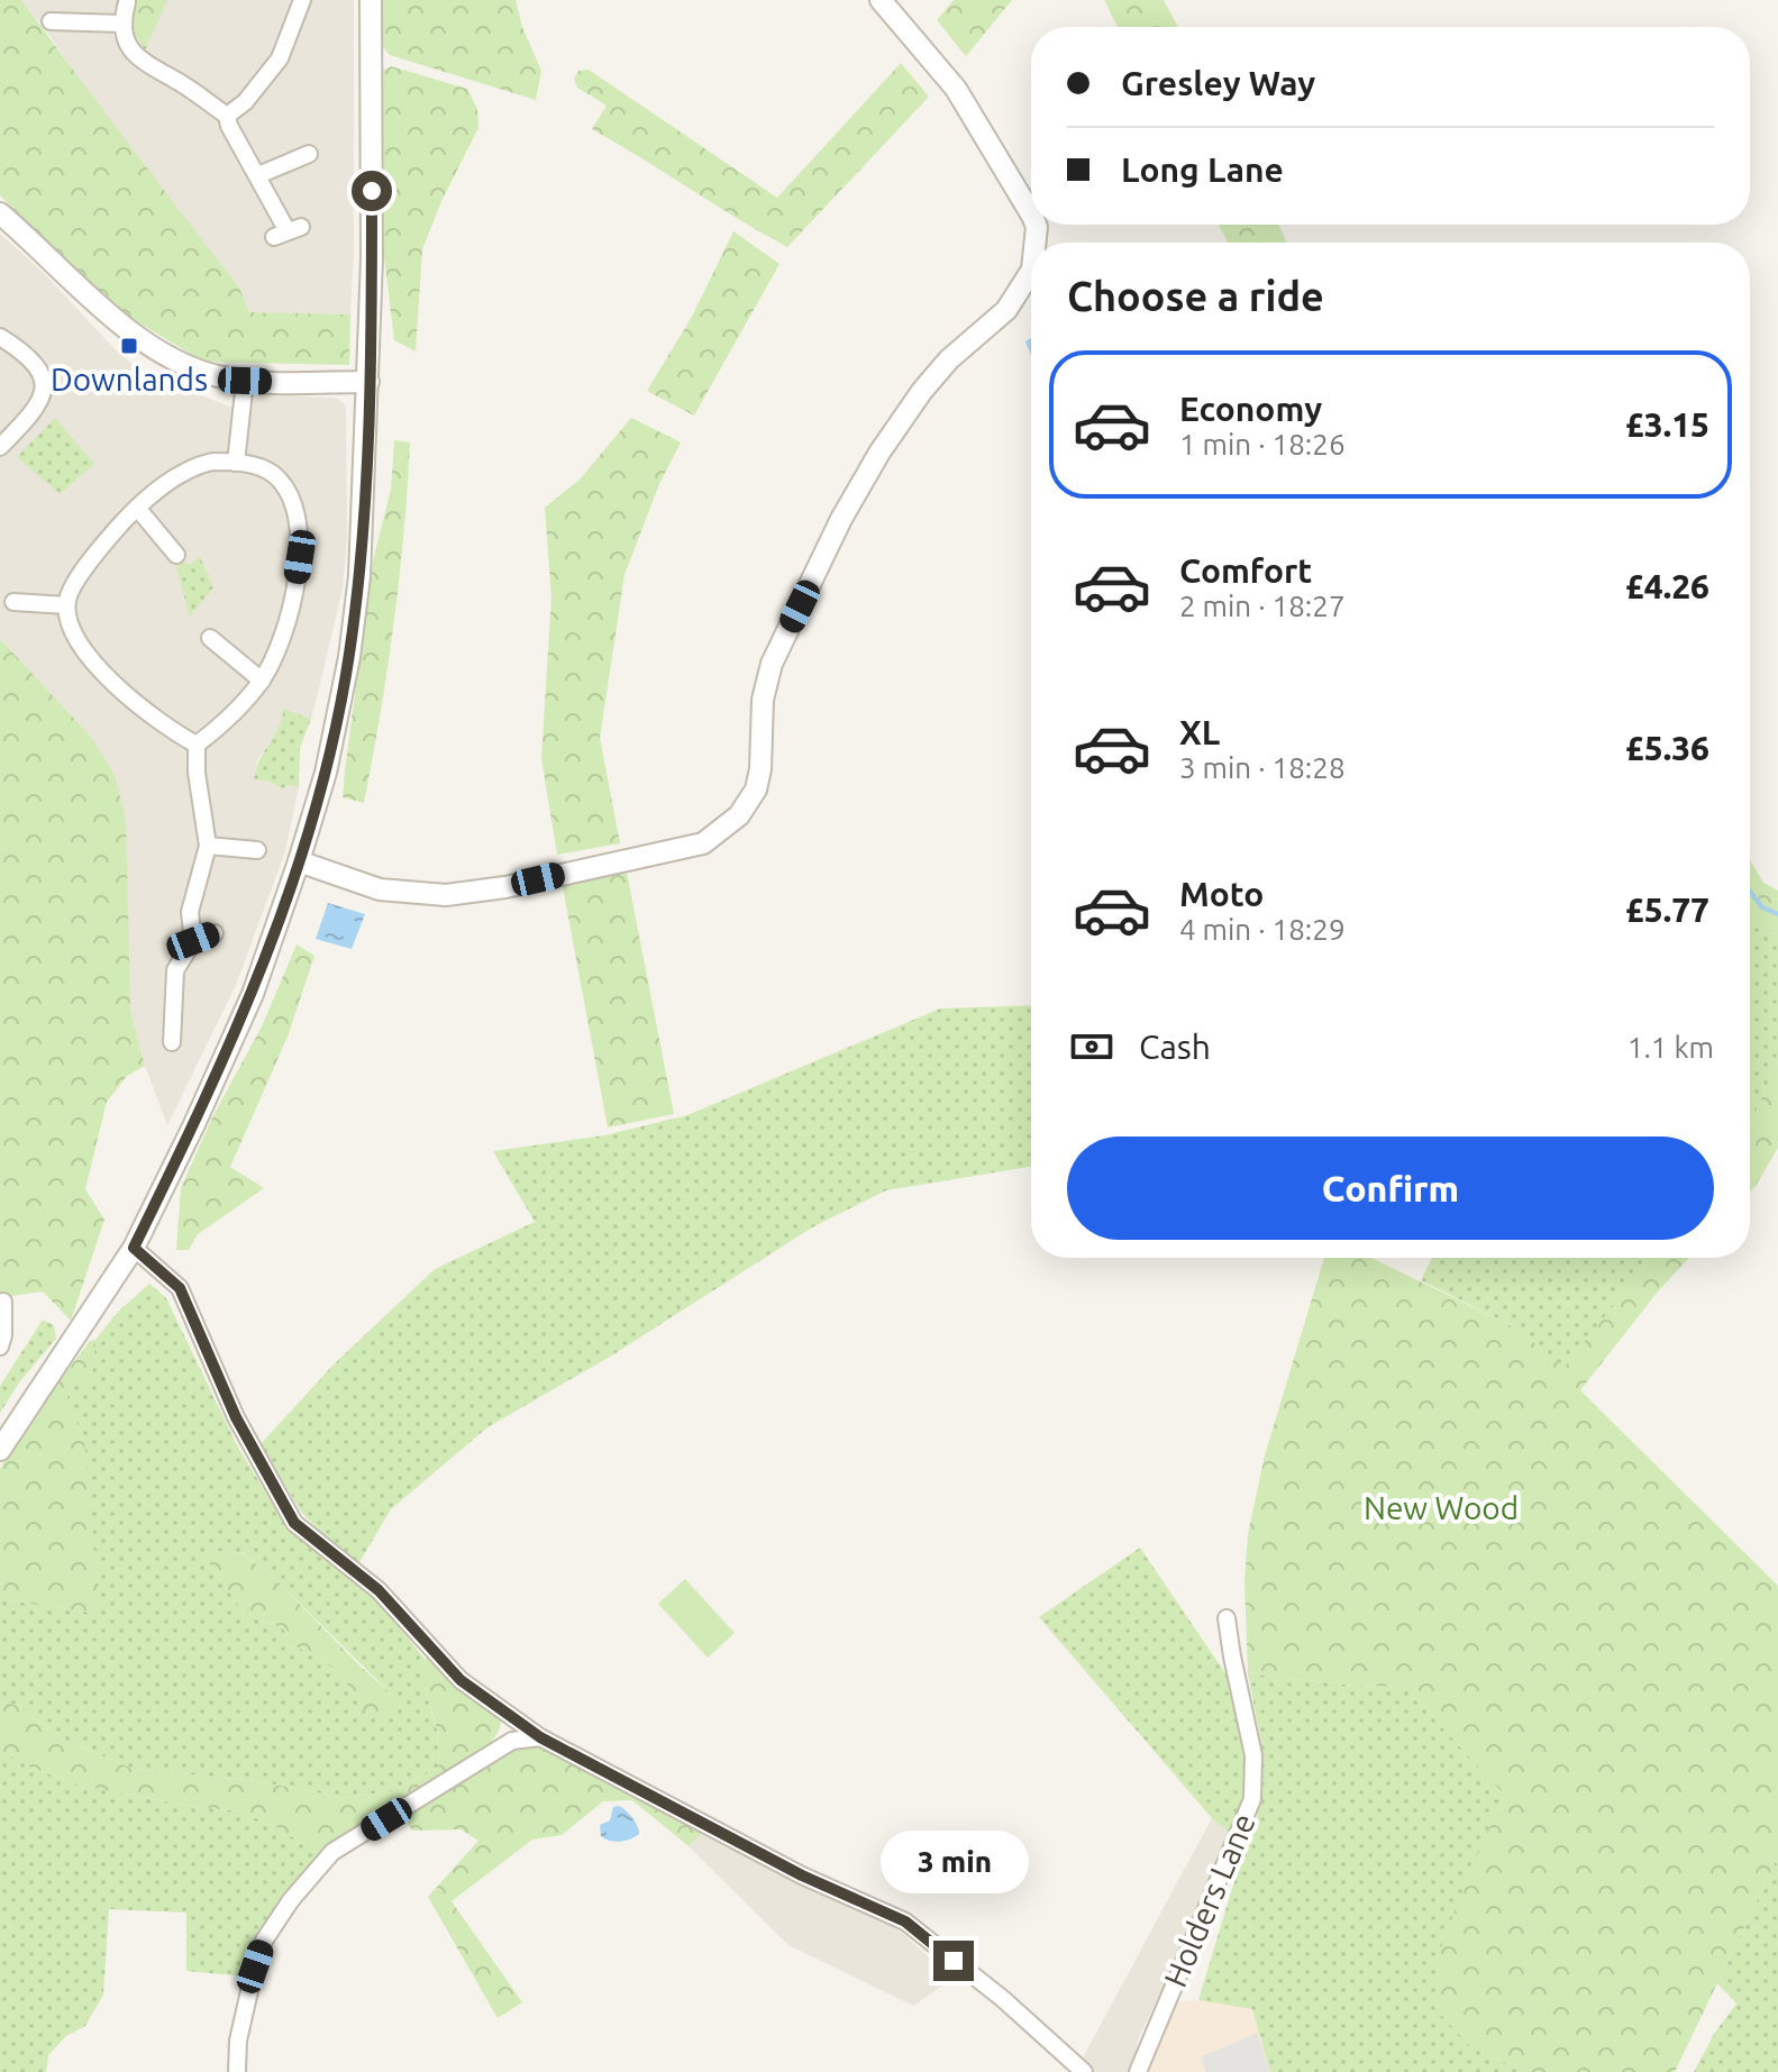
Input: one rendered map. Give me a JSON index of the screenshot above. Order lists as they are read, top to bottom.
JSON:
{
  "streets": {
    "street": ["Holders Lane"]
  },
  "parks": ["New Wood"],
  "places": {
    "transit": ["Downlands"]
  },
  "page": {
    "banner": ["Gresley Way", "Long Lane"],
    "heading": "Choose a ride",
    "list": [
      {
        "name": "Economy",
        "note": "1 min · 18:26",
        "value": "£3.15"
      },
      {
        "name": "Comfort",
        "note": "2 min · 18:27",
        "value": "£4.26"
      },
      {
        "name": "XL",
        "note": "3 min · 18:28",
        "value": "£5.36"
      },
      {
        "name": "Moto",
        "note": "4 min · 18:29",
        "value": "£5.77"
      }
    ],
    "pay": ["Cash", "1.1 km"],
    "buttons": "Confirm",
    "bubble": "3 min"
  }
}
